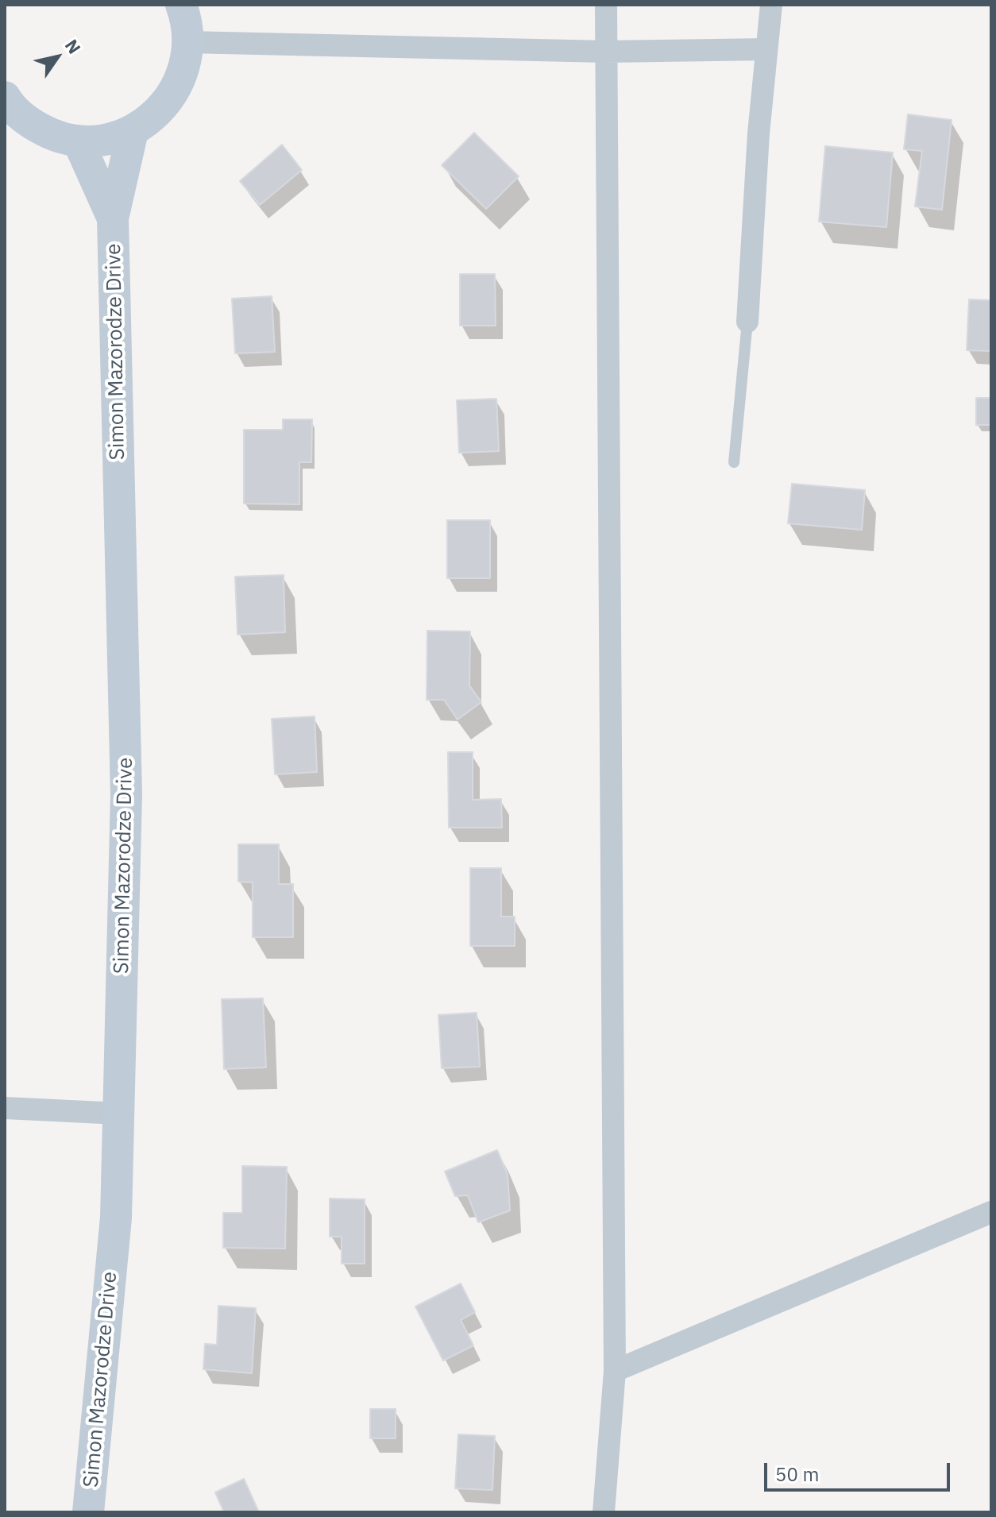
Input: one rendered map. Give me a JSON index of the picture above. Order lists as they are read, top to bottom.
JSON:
{
  "streets": {
    "street": ["Simon Mazorodze Drive"]
  },
  "scale_bar": "50 m",
  "north": "top right"
}
